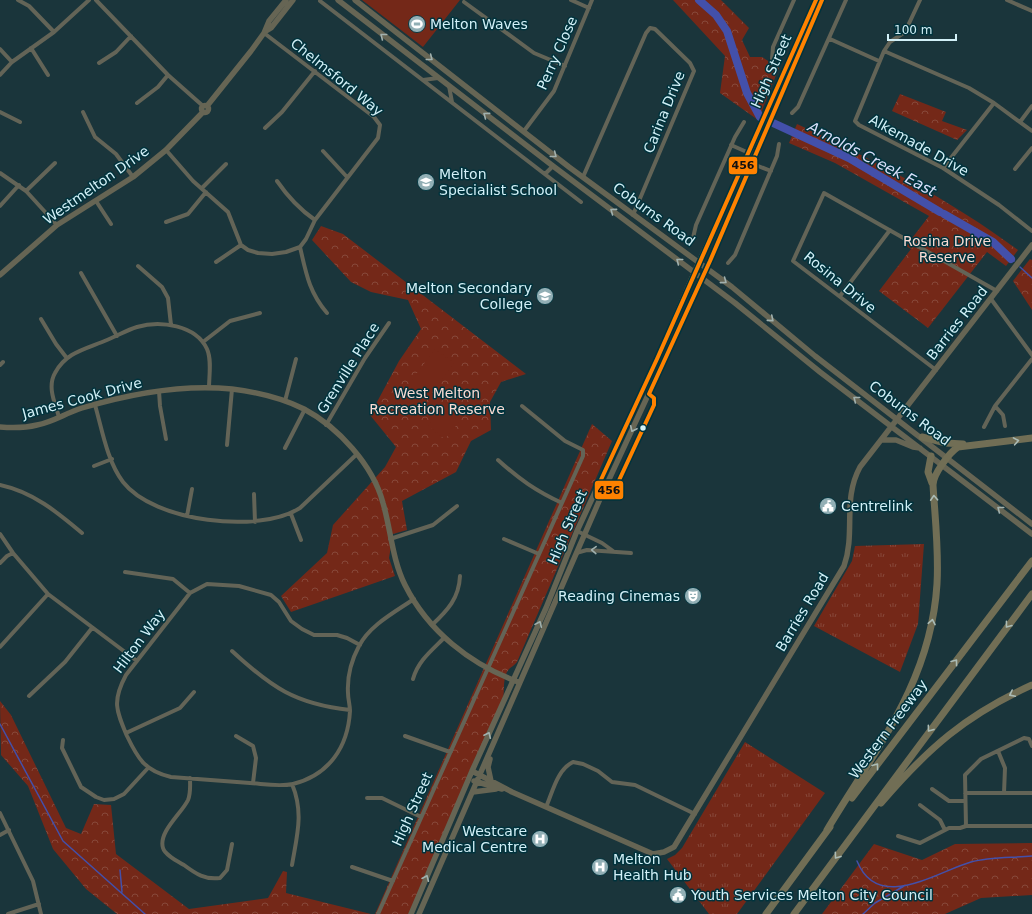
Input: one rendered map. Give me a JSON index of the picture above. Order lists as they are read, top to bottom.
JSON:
{
  "streets": {
    "highway": ["Western Freeway"],
    "street": [
      "Perry Close",
      "High Street",
      "Chelmsford Way",
      "Carina Drive",
      "Alkemade Drive",
      "Westmelton Drive",
      "Coburns Road",
      "Rosina Drive",
      "Barries Road",
      "Grenville Place",
      "James Cook Drive",
      "Hilton Way"
    ]
  },
  "crossings": [
    ["Perry Close", "Coburns Road"],
    ["High Street", "Coburns Road"],
    ["High Street", "Barries Road"],
    ["High Street", "James Cook Drive"],
    ["Chelmsford Way", "Westmelton Drive"],
    ["Carina Drive", "Coburns Road"],
    ["Coburns Road", "Barries Road"],
    ["Rosina Drive", "Barries Road"],
    ["Grenville Place", "James Cook Drive"],
    ["James Cook Drive", "Hilton Way"]
  ],
  "water": ["Arnolds Creek East"],
  "parks": ["Rosina Drive Reserve", "West Melton Recreation Reserve"],
  "places": {
    "sports": ["Melton Waves"],
    "school or university": ["Melton Specialist School", "Melton Secondary College"],
    "public building": ["Centrelink", "Youth Services Melton City Council"],
    "theatre": ["Reading Cinemas"],
    "hospital": ["Westcare Medical Centre", "Melton Health Hub"]
  },
  "lines": ["transit line 456"],
  "scale_bar": "100 m"
}
